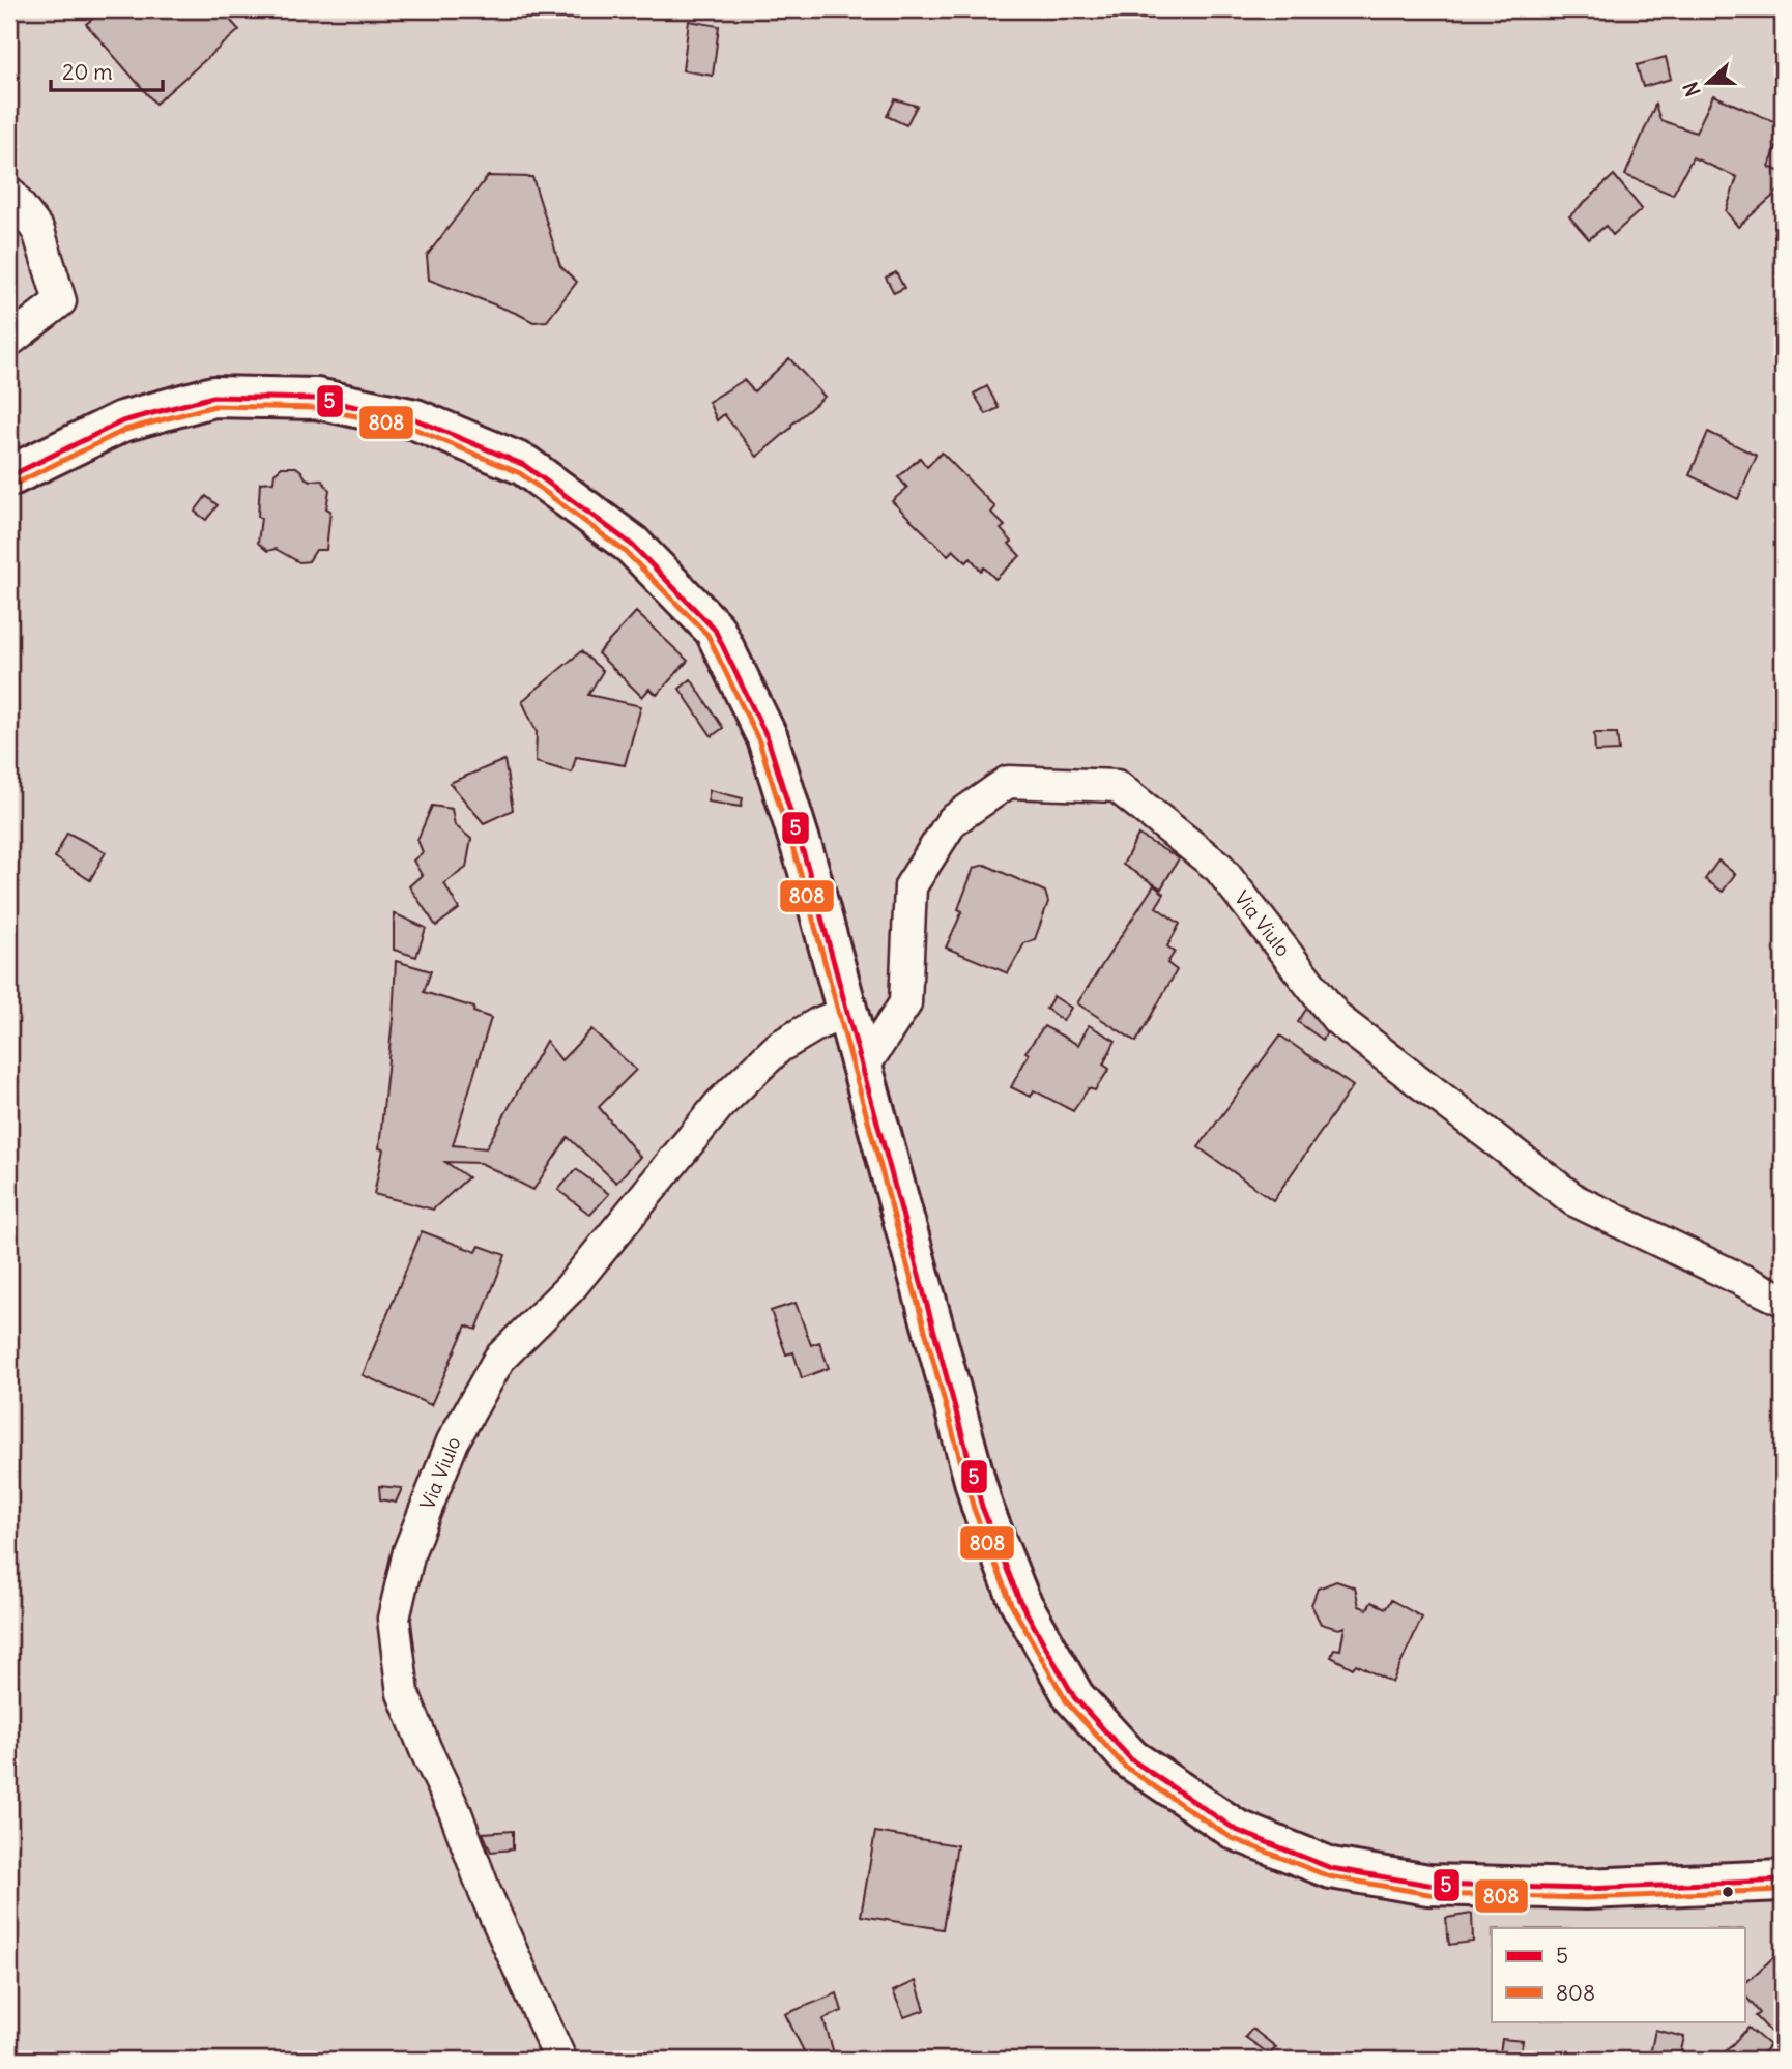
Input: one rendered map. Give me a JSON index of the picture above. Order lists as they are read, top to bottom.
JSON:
{
  "streets": {
    "street": ["Via Viulo"]
  },
  "lines": ["transit line 5", "transit line 808"],
  "legend": ["5", "808"],
  "scale_bar": "20 m",
  "north": "left"
}
